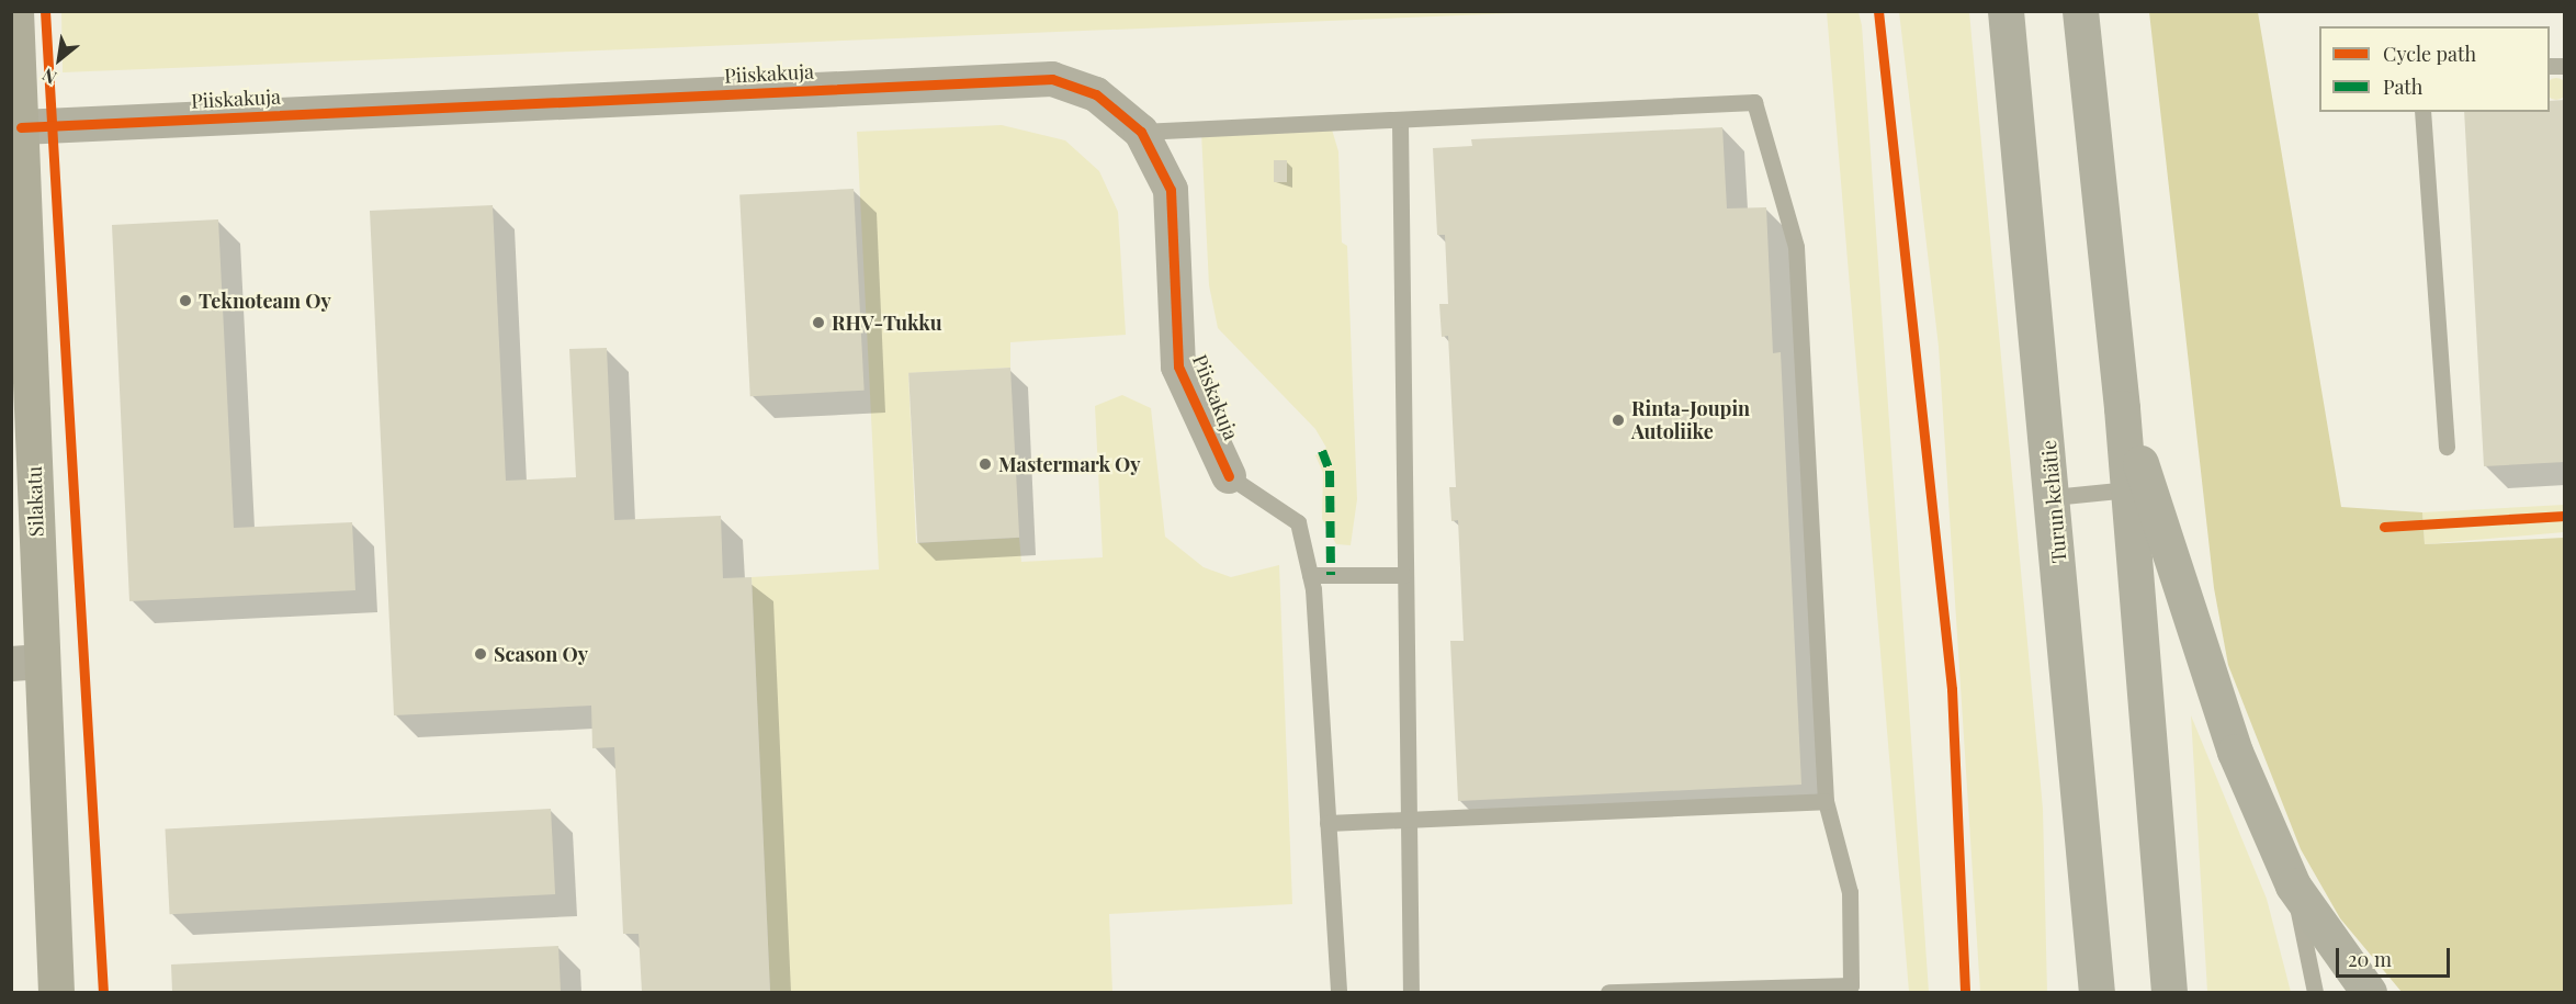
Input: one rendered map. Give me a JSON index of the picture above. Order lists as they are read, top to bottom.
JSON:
{
  "streets": {
    "highway": ["Turun kehätie"],
    "street": ["Piiskakuja", "Silakatu"]
  },
  "crossings": [
    ["Piiskakuja", "Silakatu"]
  ],
  "places": [
    "Teknoteam Oy",
    "RHV-Tukku",
    "Rinta-Joupin Autoliike",
    "Mastermark Oy",
    "Scason Oy"
  ],
  "legend": ["Cycle path", "Path"],
  "scale_bar": "20 m",
  "north": "bottom left"
}
